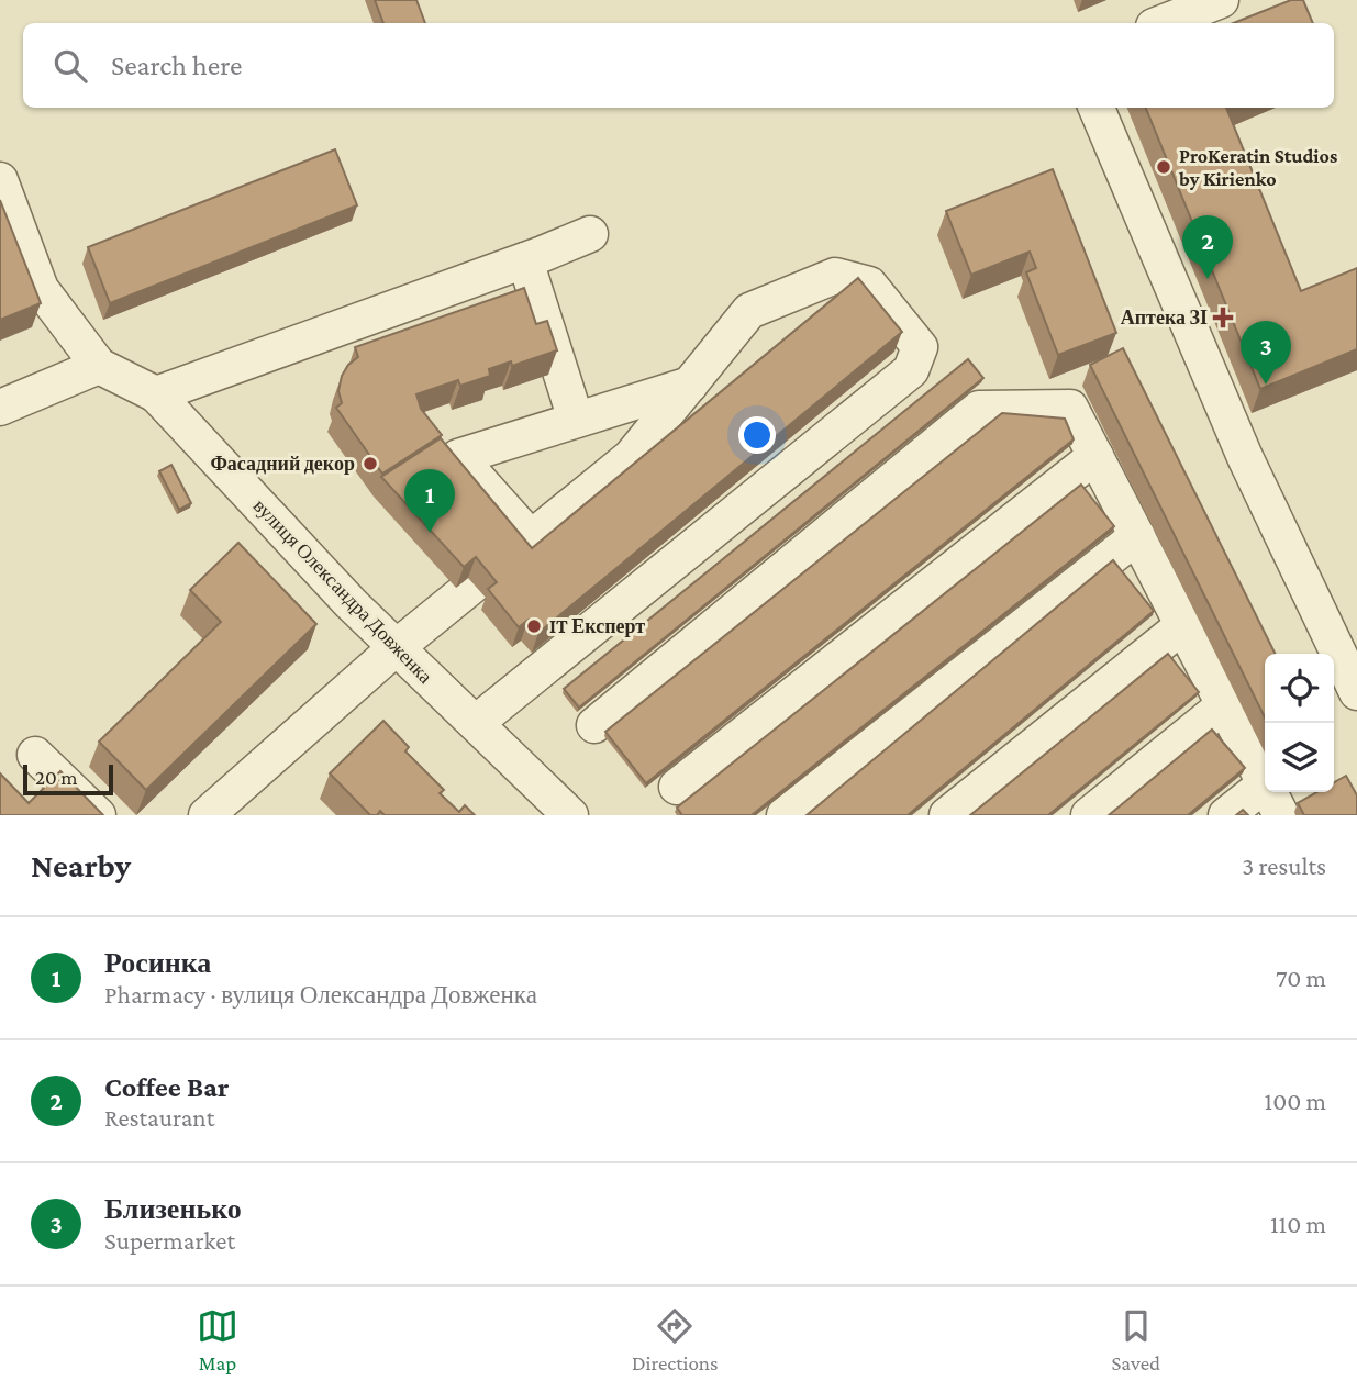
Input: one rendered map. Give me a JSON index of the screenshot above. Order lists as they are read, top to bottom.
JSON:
{
  "streets": {
    "street": ["вулиця Олександра Довженка"]
  },
  "places": {
    "other": ["ProKeratin Studios by Kirienko", "Фасадний декор", "IT Експерт"],
    "health": ["Аптека ЗІ"]
  },
  "scale_bar": "20 m",
  "page": {
    "search": "Search here",
    "pins": ["2", "3", "1"],
    "scale": "20 m",
    "heading": ["Nearby", "3 results"],
    "list": [
      {
        "mark": "1",
        "name": "Росинка",
        "note": "Pharmacy · вулиця Олександра Довженка",
        "value": "70 m"
      },
      {
        "mark": "2",
        "name": "Coffee Bar",
        "note": "Restaurant",
        "value": "100 m"
      },
      {
        "mark": "3",
        "name": "Близенько",
        "note": "Supermarket",
        "value": "110 m"
      }
    ],
    "nav": ["Map", "Directions", "Saved"]
  }
}
